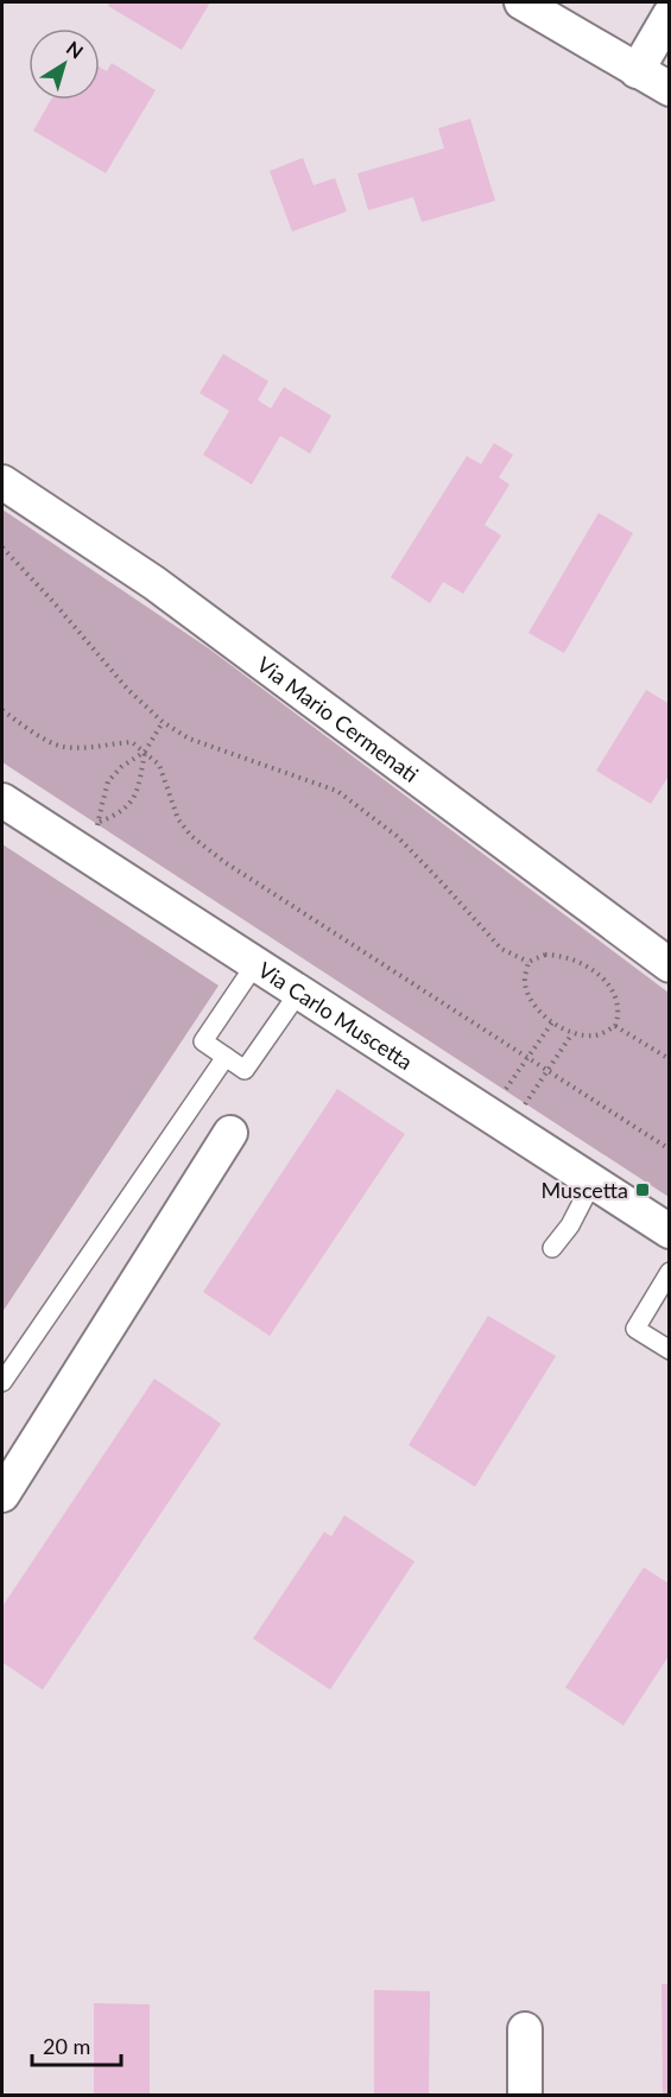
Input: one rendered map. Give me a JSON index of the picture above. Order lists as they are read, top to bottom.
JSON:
{
  "streets": {
    "street": ["Via Mario Cermenati", "Via Carlo Muscetta"]
  },
  "places": {
    "transit": ["Muscetta"]
  },
  "scale_bar": "20 m",
  "north": "top right"
}
